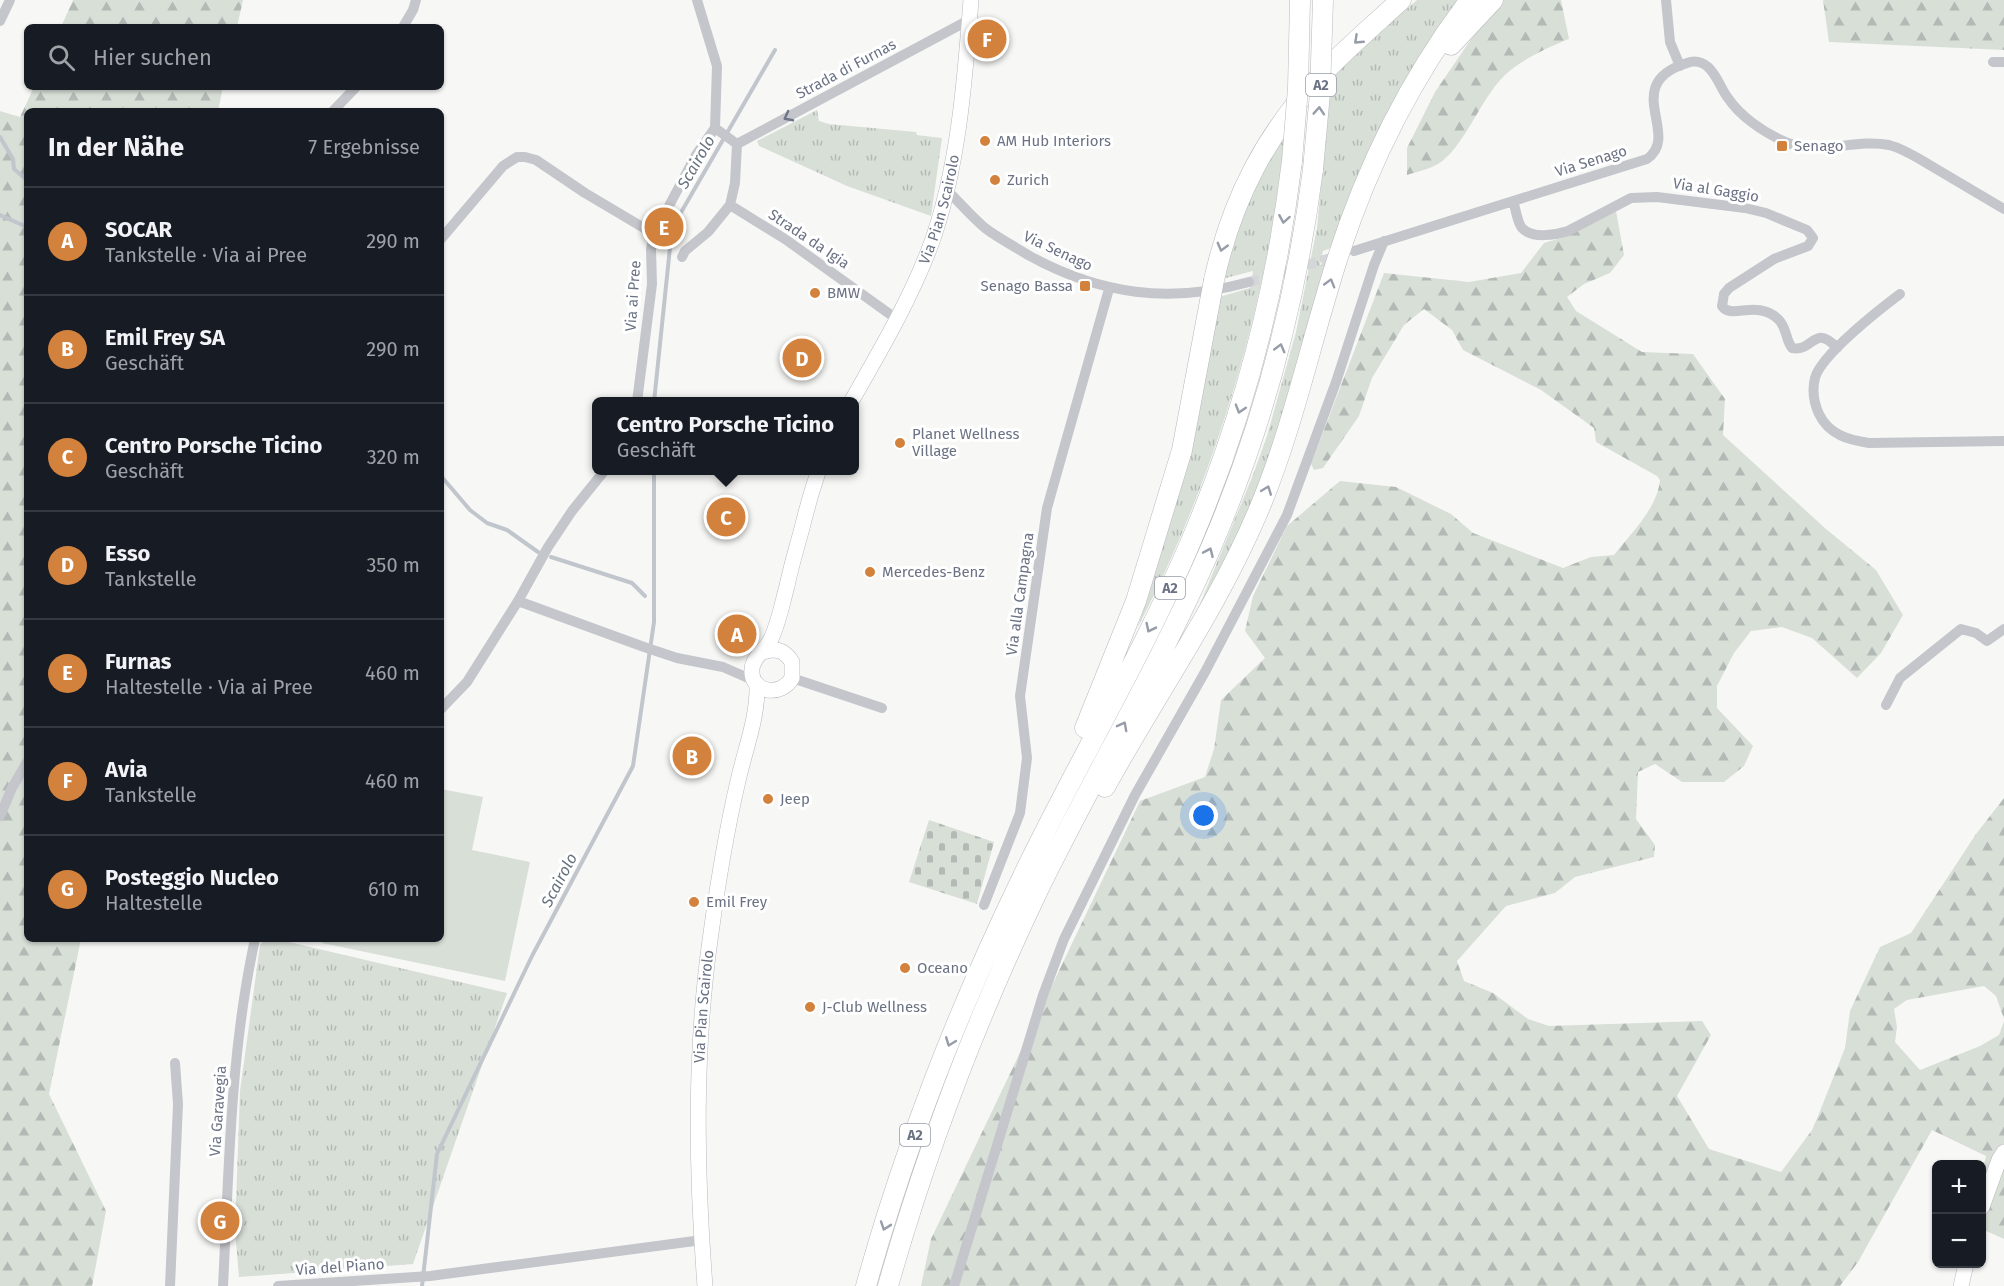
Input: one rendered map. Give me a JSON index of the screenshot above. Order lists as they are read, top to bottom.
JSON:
{
  "streets": {
    "highway": ["A2"],
    "main road": ["Via Pian Scairolo"],
    "street": [
      "Strada di Furnas",
      "Via Senago",
      "Via al Gaggio",
      "Strada da Igia",
      "Via ai Pree",
      "Via alla Campagna",
      "Via Garavegia",
      "Via del Piano"
    ]
  },
  "crossings": [
    ["Strada di Furnas", "Via Pian Scairolo"],
    ["Via Senago", "Via al Gaggio"],
    ["Via Senago", "Via Pian Scairolo"],
    ["Via Senago", "Via alla Campagna"],
    ["Via Pian Scairolo", "Strada da Igia"],
    ["Via Pian Scairolo", "Via del Piano"]
  ],
  "one_way": ["Strada di Furnas"],
  "water": ["Scairolo"],
  "places": {
    "other": [
      "AM Hub Interiors",
      "Zurich",
      "BMW",
      "Planet Wellness Village",
      "Mercedes-Benz",
      "Jeep",
      "Emil Frey",
      "Oceano",
      "J-Club Wellness"
    ],
    "transit": ["Senago", "Senago Bassa"]
  },
  "page": {
    "pins": [
      "F",
      "E",
      "D",
      "C",
      "A",
      "B",
      "G"
    ],
    "search": "Hier suchen",
    "heading": ["In der Nähe", "7 Ergebnisse"],
    "list": [
      {
        "mark": "A",
        "name": "SOCAR",
        "note": "Tankstelle · Via ai Pree",
        "value": "290 m"
      },
      {
        "mark": "B",
        "name": "Emil Frey SA",
        "note": "Geschäft",
        "value": "290 m"
      },
      {
        "mark": "C",
        "name": "Centro Porsche Ticino",
        "note": "Geschäft",
        "value": "320 m"
      },
      {
        "mark": "D",
        "name": "Esso",
        "note": "Tankstelle",
        "value": "350 m"
      },
      {
        "mark": "E",
        "name": "Furnas",
        "note": "Haltestelle · Via ai Pree",
        "value": "460 m"
      },
      {
        "mark": "F",
        "name": "Avia",
        "note": "Tankstelle",
        "value": "460 m"
      },
      {
        "mark": "G",
        "name": "Posteggio Nucleo",
        "note": "Haltestelle",
        "value": "610 m"
      }
    ],
    "popup": ["Centro Porsche Ticino", "Geschäft"],
    "map_buttons": ["+", "−"]
  }
}
